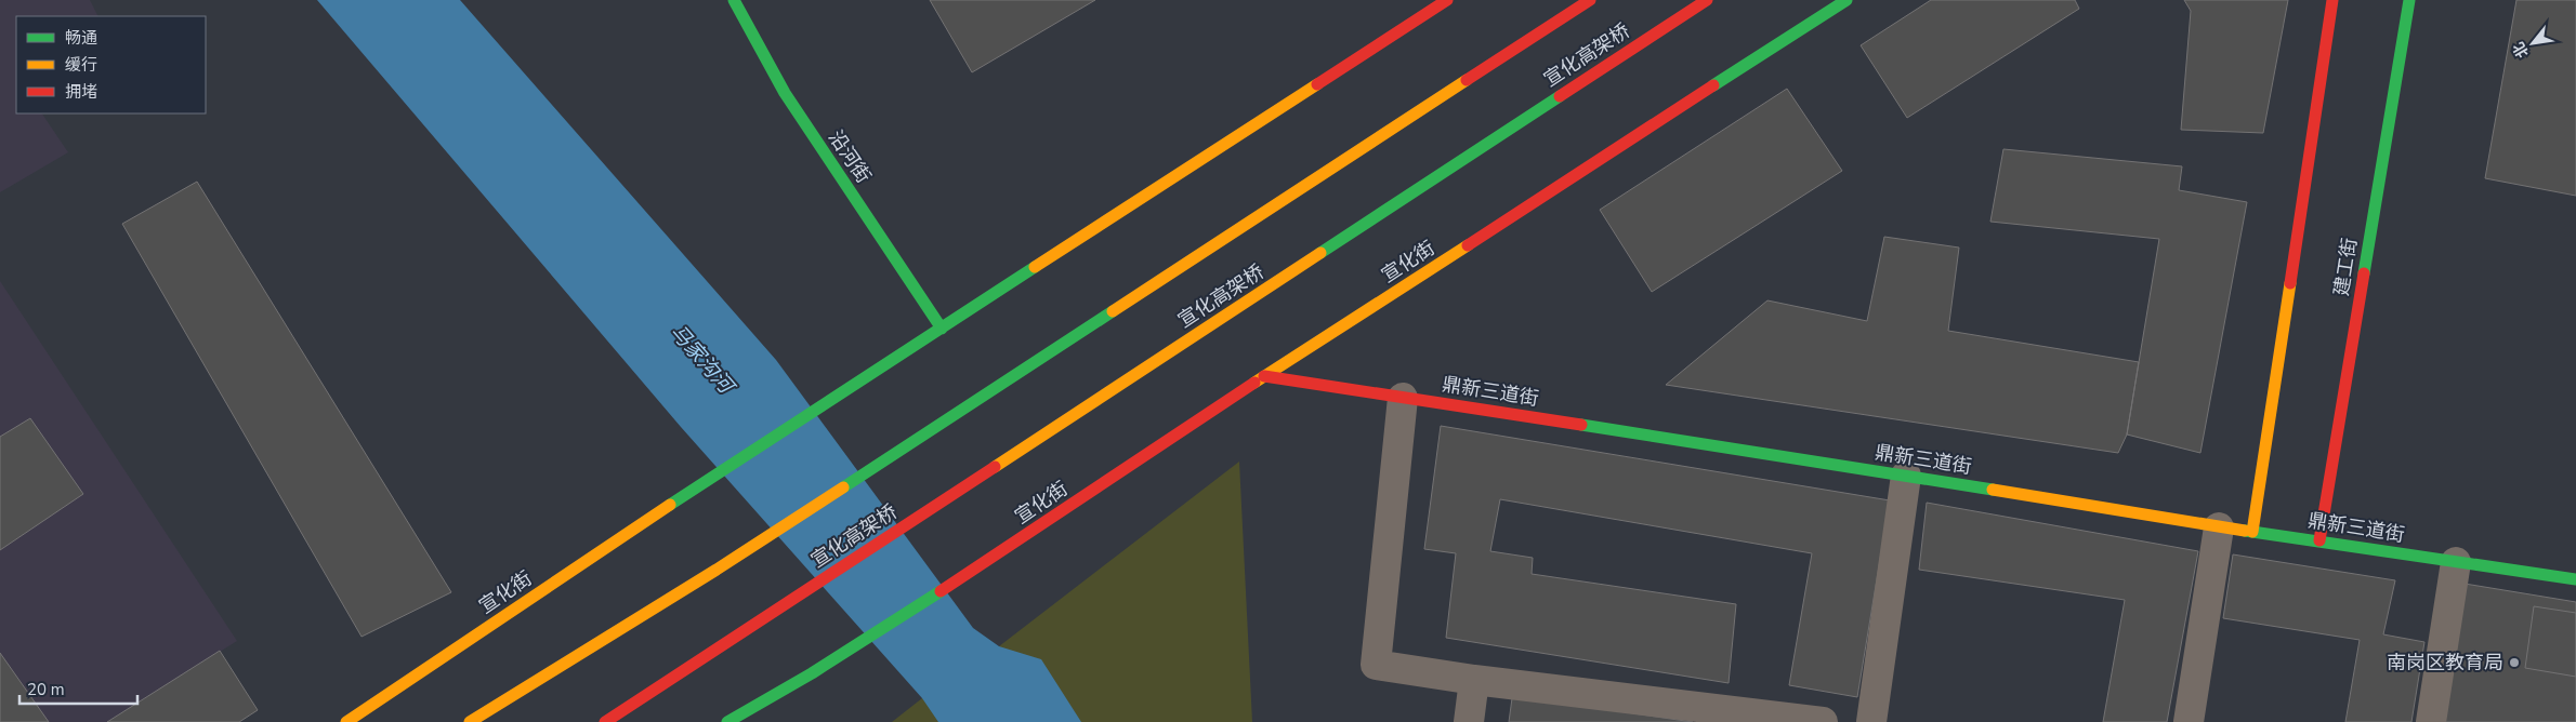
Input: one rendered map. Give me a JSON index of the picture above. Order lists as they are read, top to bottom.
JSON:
{
  "streets": {
    "main road": [
      "宣化高架桥",
      "沿河街",
      "宣化街",
      "建工街",
      "鼎新三道街"
    ]
  },
  "crossings": [
    ["沿河街", "宣化街"],
    ["宣化街", "鼎新三道街"],
    ["建工街", "鼎新三道街"]
  ],
  "water": ["马家沟河"],
  "places": ["南岗区教育局"],
  "legend": ["畅通", "缓行", "拥堵"],
  "scale_bar": "20 m",
  "north": "bottom left"
}
